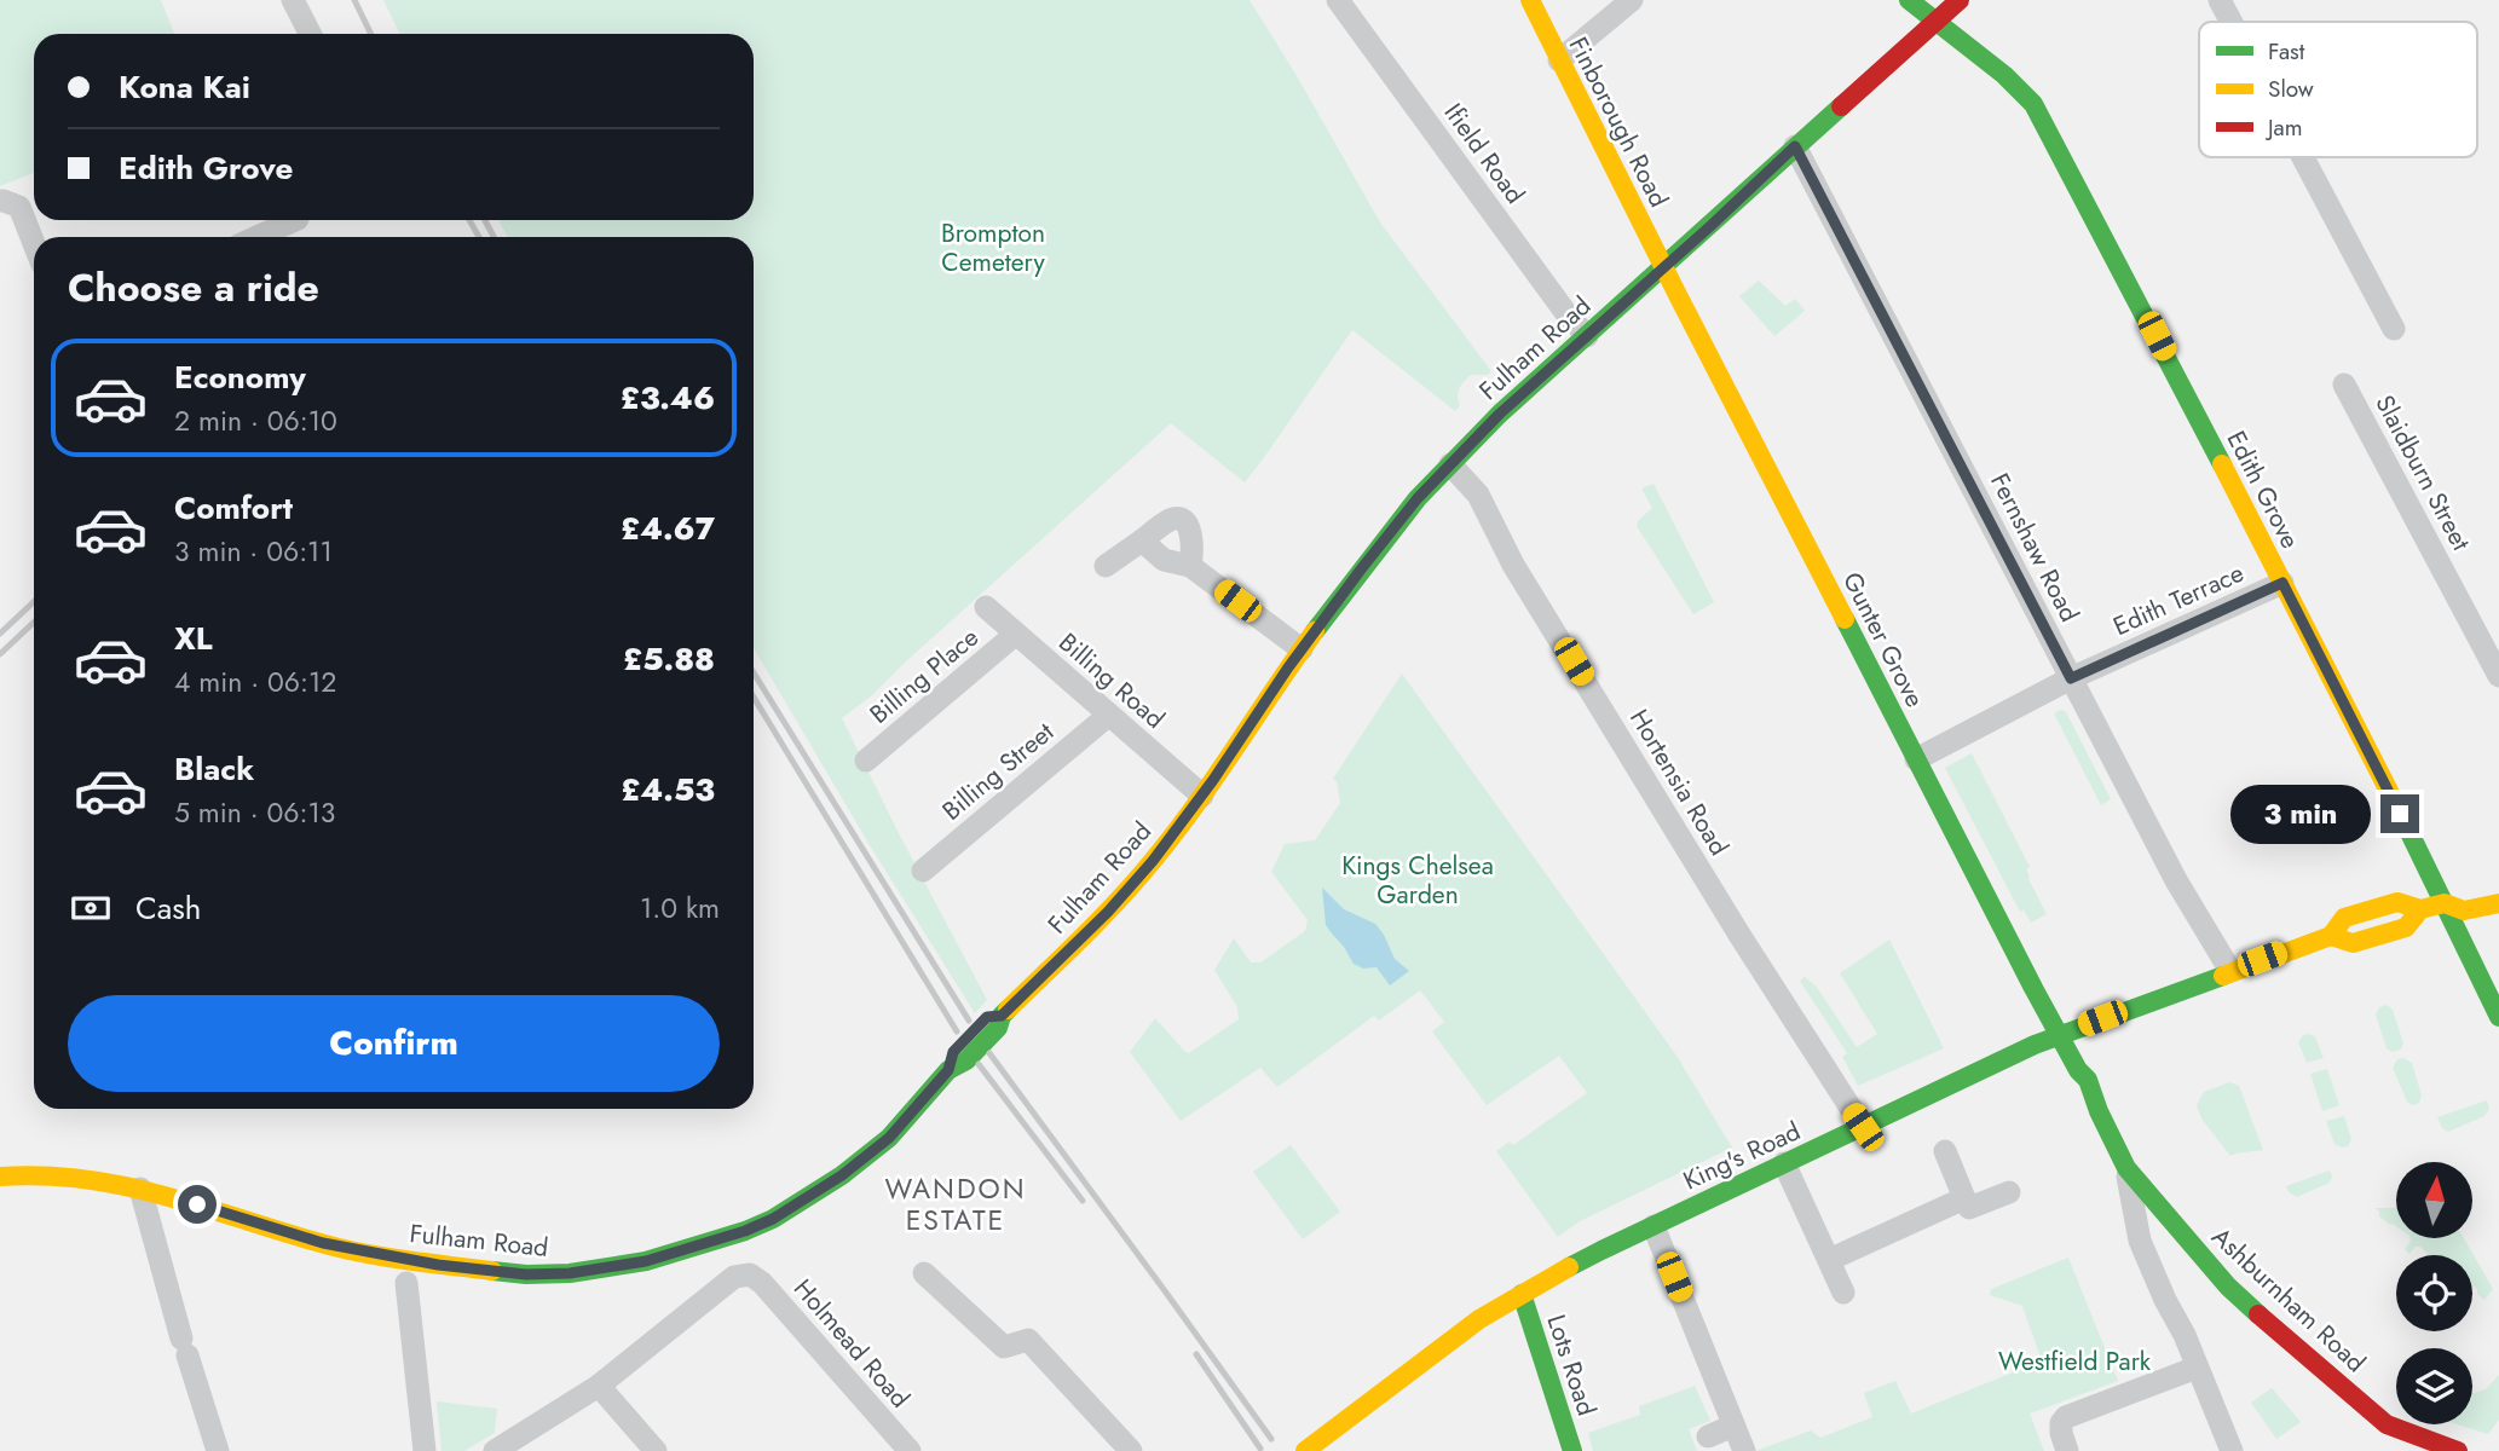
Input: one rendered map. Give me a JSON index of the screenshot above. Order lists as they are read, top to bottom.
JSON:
{
  "streets": {
    "main road": [
      "Finborough Road",
      "Fulham Road",
      "Edith Grove",
      "Gunter Grove",
      "King's Road",
      "Ashburnham Road",
      "Lots Road"
    ],
    "street": [
      "Ifield Road",
      "Slaidburn Street",
      "Fernshaw Road",
      "Edith Terrace",
      "Billing Place",
      "Billing Road",
      "Billing Street",
      "Hortensia Road",
      "Holmead Road"
    ]
  },
  "crossings": [
    ["Finborough Road", "Fulham Road"],
    ["Finborough Road", "Gunter Grove"],
    ["Ifield Road", "Fulham Road"],
    ["Fulham Road", "Edith Grove"],
    ["Fulham Road", "Fernshaw Road"],
    ["Fulham Road", "Gunter Grove"],
    ["Fulham Road", "Billing Road"],
    ["Fulham Road", "Hortensia Road"],
    ["Edith Grove", "Edith Terrace"],
    ["Edith Grove", "King's Road"],
    ["Fernshaw Road", "Edith Terrace"],
    ["Fernshaw Road", "King's Road"],
    ["Edith Terrace", "Gunter Grove"],
    ["Gunter Grove", "King's Road"],
    ["Gunter Grove", "Ashburnham Road"],
    ["Billing Place", "Billing Road"],
    ["Billing Road", "Billing Street"],
    ["Hortensia Road", "King's Road"],
    ["King's Road", "Ashburnham Road"],
    ["King's Road", "Lots Road"]
  ],
  "districts": ["WANDON ESTATE"],
  "parks": ["Brompton Cemetery", "Kings Chelsea Garden", "Westfield Park"],
  "legend": ["Fast", "Slow", "Jam"],
  "north": "top",
  "page": {
    "banner": ["Kona Kai", "Edith Grove"],
    "heading": "Choose a ride",
    "list": [
      {
        "name": "Economy",
        "note": "2 min · 06:10",
        "value": "£3.46"
      },
      {
        "name": "Comfort",
        "note": "3 min · 06:11",
        "value": "£4.67"
      },
      {
        "name": "XL",
        "note": "4 min · 06:12",
        "value": "£5.88"
      },
      {
        "name": "Black",
        "note": "5 min · 06:13",
        "value": "£4.53"
      }
    ],
    "bubble": "3 min",
    "pay": ["Cash", "1.0 km"],
    "buttons": "Confirm"
  }
}
